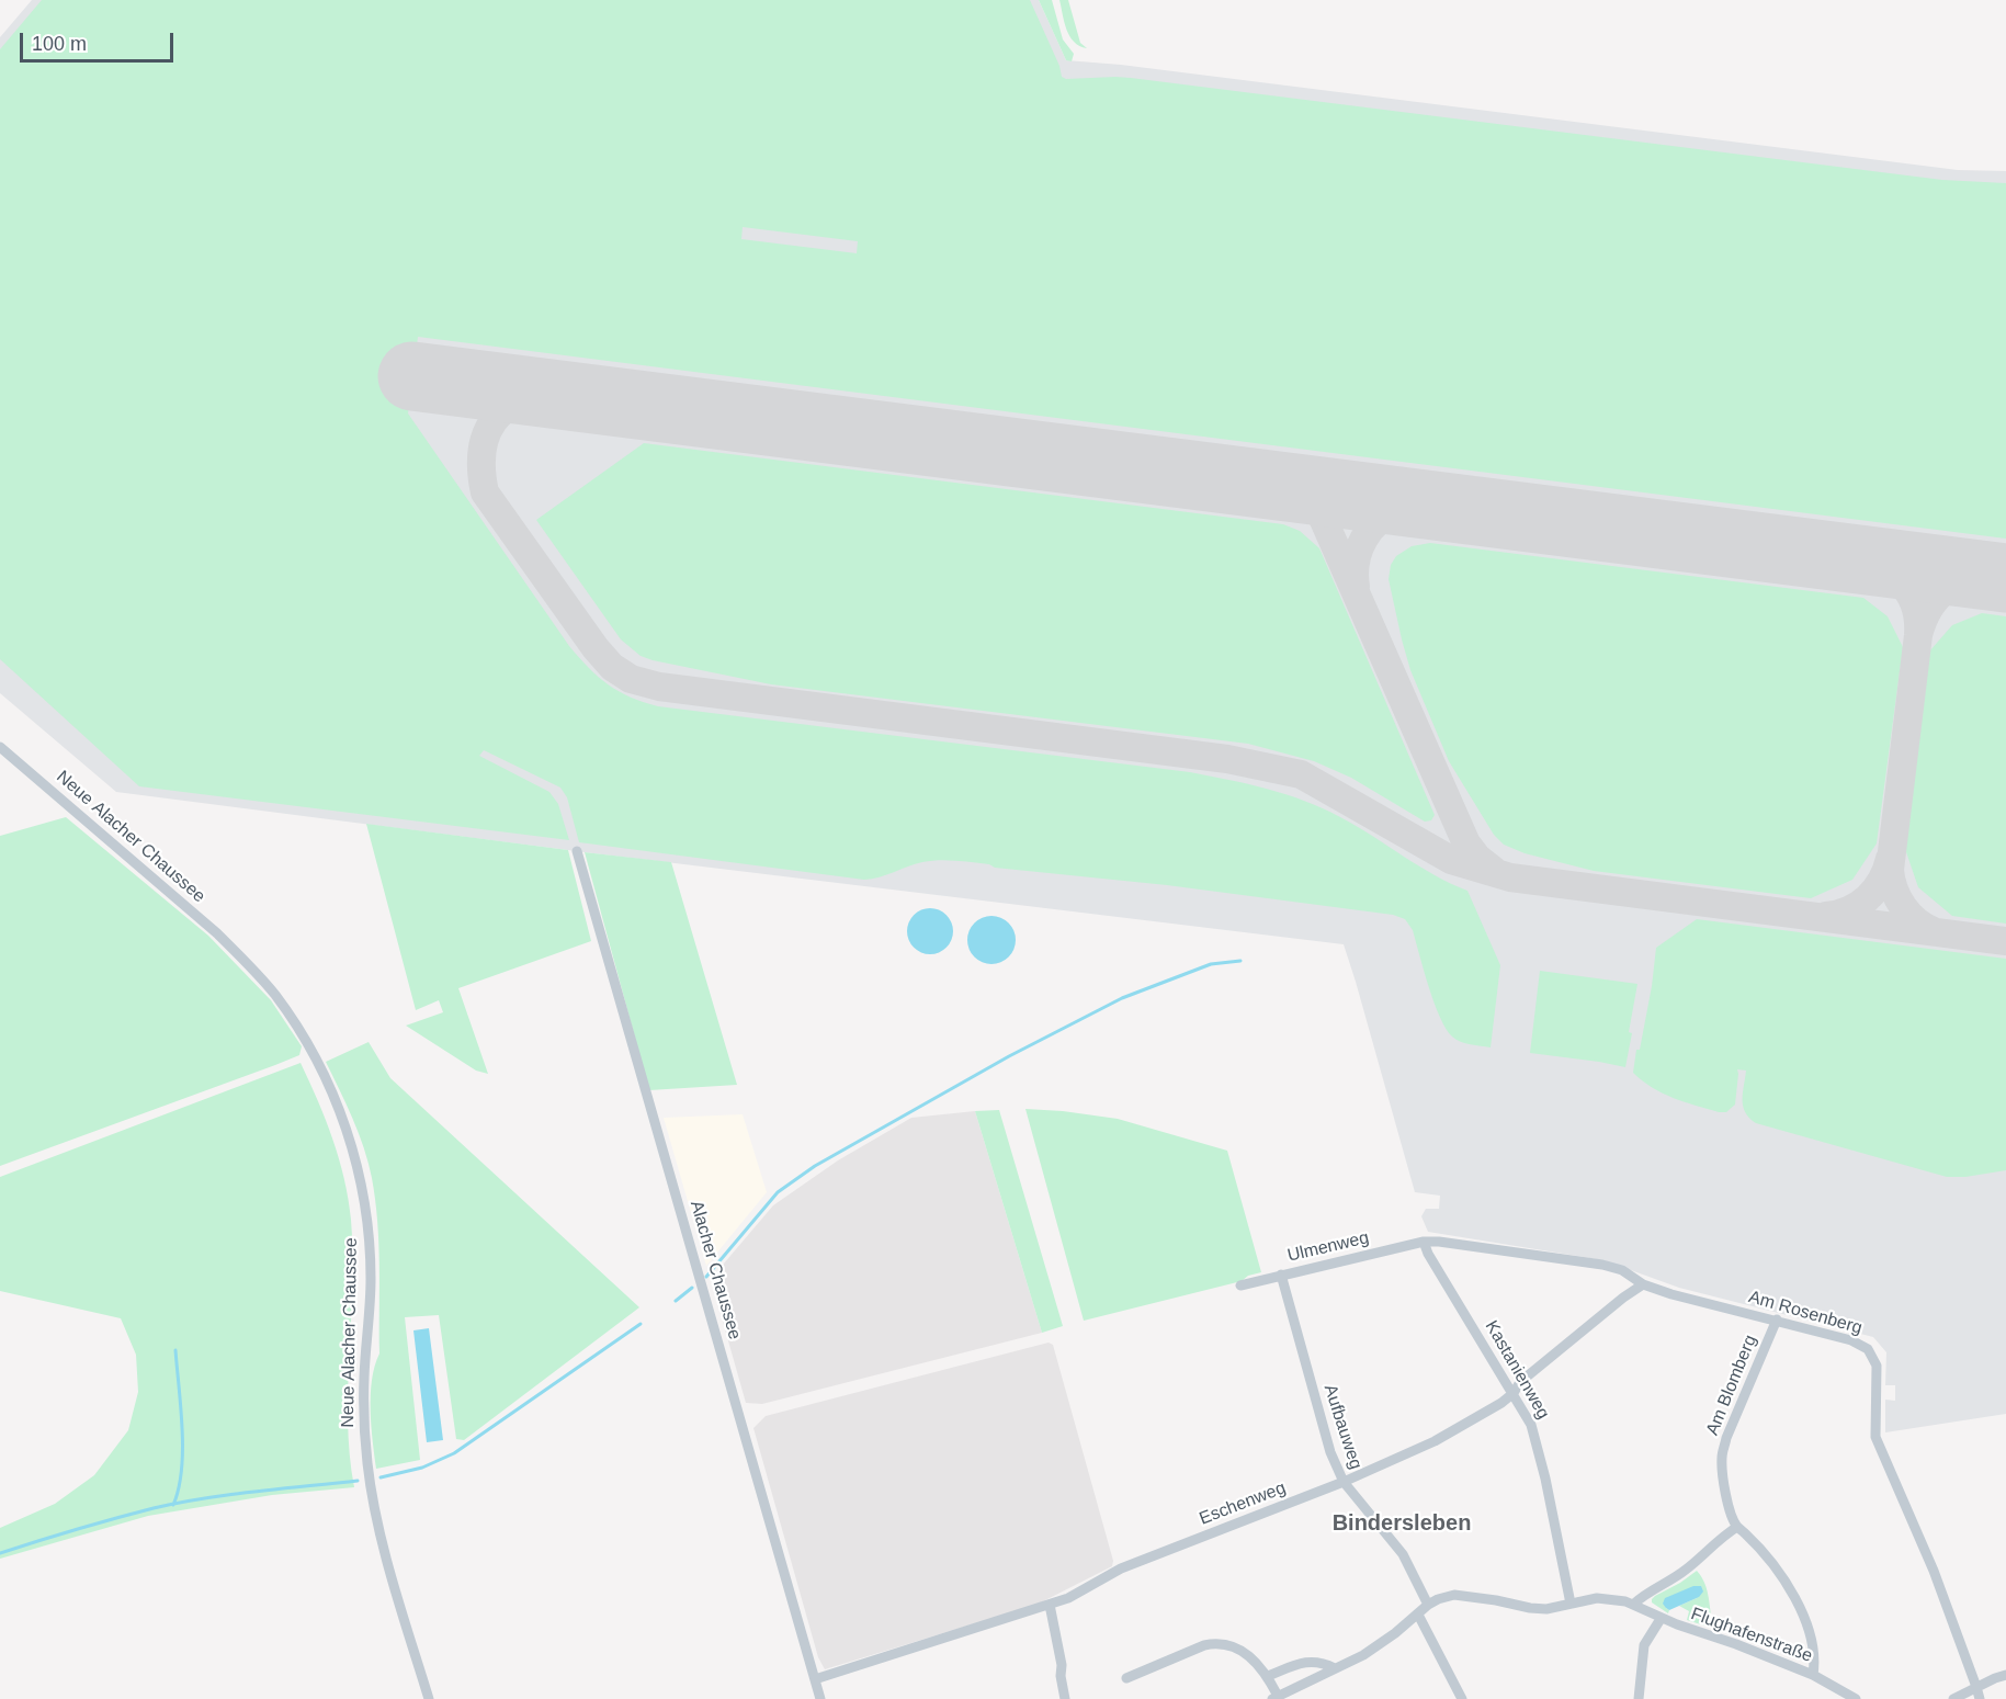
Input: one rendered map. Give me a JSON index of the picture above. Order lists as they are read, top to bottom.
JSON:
{
  "streets": {
    "street": [
      "Neue Alacher Chaussee",
      "Ulmenweg",
      "Alacher Chaussee",
      "Am Rosenberg",
      "Kastanienweg",
      "Am Blomberg",
      "Aufbauweg",
      "Eschenweg",
      "Flughafenstraße"
    ]
  },
  "crossings": [
    ["Ulmenweg", "Am Rosenberg"],
    ["Ulmenweg", "Kastanienweg"],
    ["Ulmenweg", "Aufbauweg"],
    ["Alacher Chaussee", "Eschenweg"],
    ["Am Rosenberg", "Kastanienweg"],
    ["Am Rosenberg", "Am Blomberg"],
    ["Am Rosenberg", "Eschenweg"],
    ["Kastanienweg", "Eschenweg"],
    ["Kastanienweg", "Flughafenstraße"],
    ["Am Blomberg", "Flughafenstraße"],
    ["Aufbauweg", "Eschenweg"],
    ["Aufbauweg", "Flughafenstraße"]
  ],
  "districts": ["Bindersleben"],
  "scale_bar": "100 m"
}
